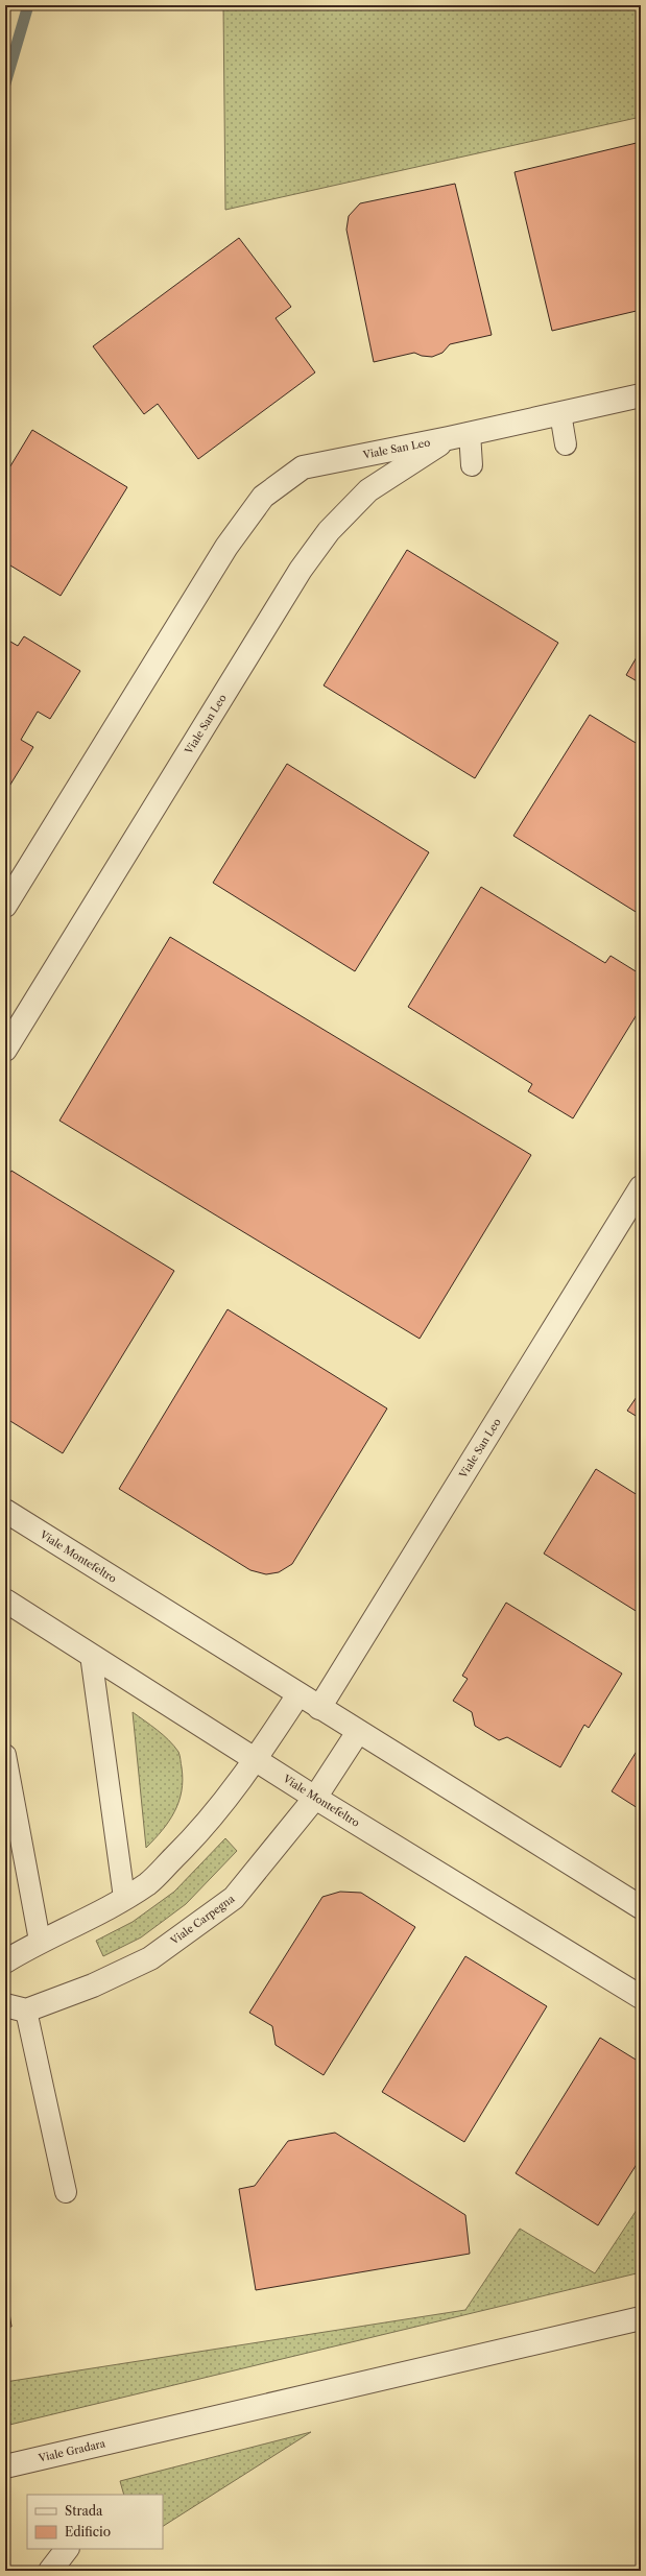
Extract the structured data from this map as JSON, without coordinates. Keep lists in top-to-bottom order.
{
  "streets": {
    "street": [
      "Viale San Leo",
      "Viale Montefeltro",
      "Viale Carpegna",
      "Viale Gradara"
    ]
  },
  "crossings": [
    ["Viale San Leo", "Viale Montefeltro"],
    ["Viale Montefeltro", "Viale Carpegna"]
  ],
  "legend": ["Strada", "Edificio"]
}
